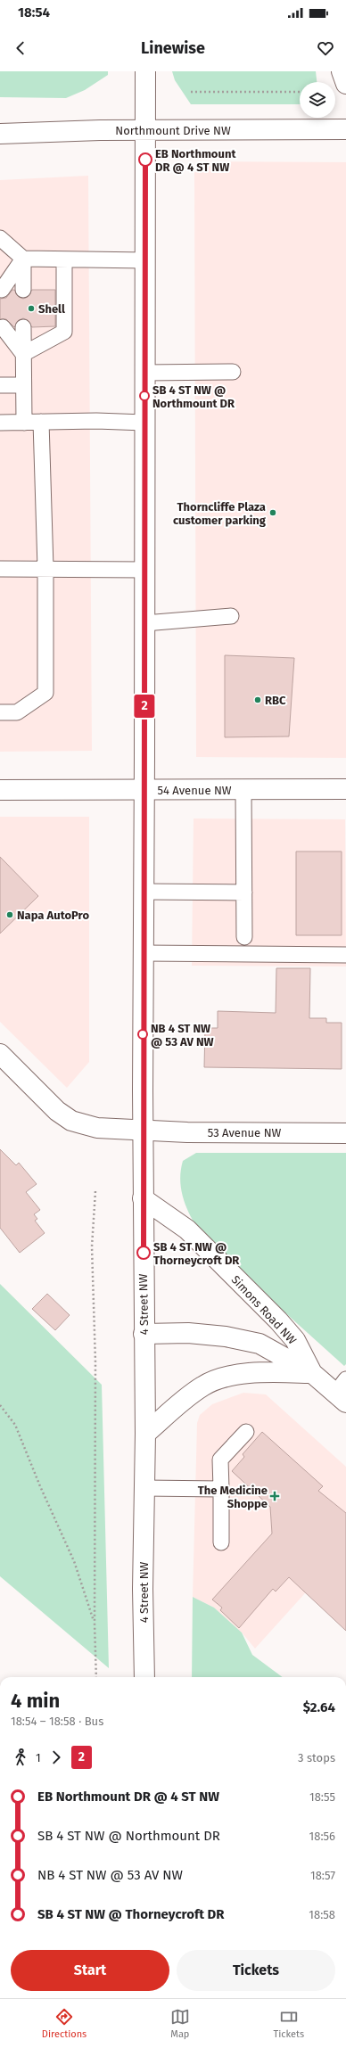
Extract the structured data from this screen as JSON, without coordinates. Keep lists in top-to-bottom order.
{
  "streets": {
    "street": [
      "Northmount Drive NW",
      "54 Avenue NW",
      "53 Avenue NW",
      "4 Street NW",
      "Simons Road NW"
    ]
  },
  "crossings": [
    ["Northmount Drive NW", "4 Street NW"],
    ["54 Avenue NW", "4 Street NW"],
    ["53 Avenue NW", "4 Street NW"],
    ["4 Street NW", "Simons Road NW"]
  ],
  "places": {
    "other": [
      "EB Northmount DR @ 4 ST NW",
      "Shell",
      "SB 4 ST NW @ Northmount DR",
      "Thorncliffe Plaza customer parking",
      "RBC",
      "Napa AutoPro",
      "NB 4 ST NW @ 53 AV NW",
      "SB 4 ST NW @ Thorneycroft DR"
    ],
    "health": ["The Medicine Shoppe"]
  },
  "lines": ["bus line 2"],
  "page": {
    "status": "18:54",
    "header": "Linewise",
    "on_map": "2",
    "heading": ["4 min", "18:54 – 18:58 · Bus", "$2.64"],
    "legs": ["1", "2", "3 stops"],
    "list": [
      {
        "name": "EB Northmount DR @ 4 ST NW",
        "value": "18:55"
      },
      {
        "name": "SB 4 ST NW @ Northmount DR",
        "value": "18:56"
      },
      {
        "name": "NB 4 ST NW @ 53 AV NW",
        "value": "18:57"
      },
      {
        "name": "SB 4 ST NW @ Thorneycroft DR",
        "value": "18:58"
      }
    ],
    "buttons": ["Start", "Tickets"],
    "tabs": ["Directions", "Map", "Tickets"]
  }
}
